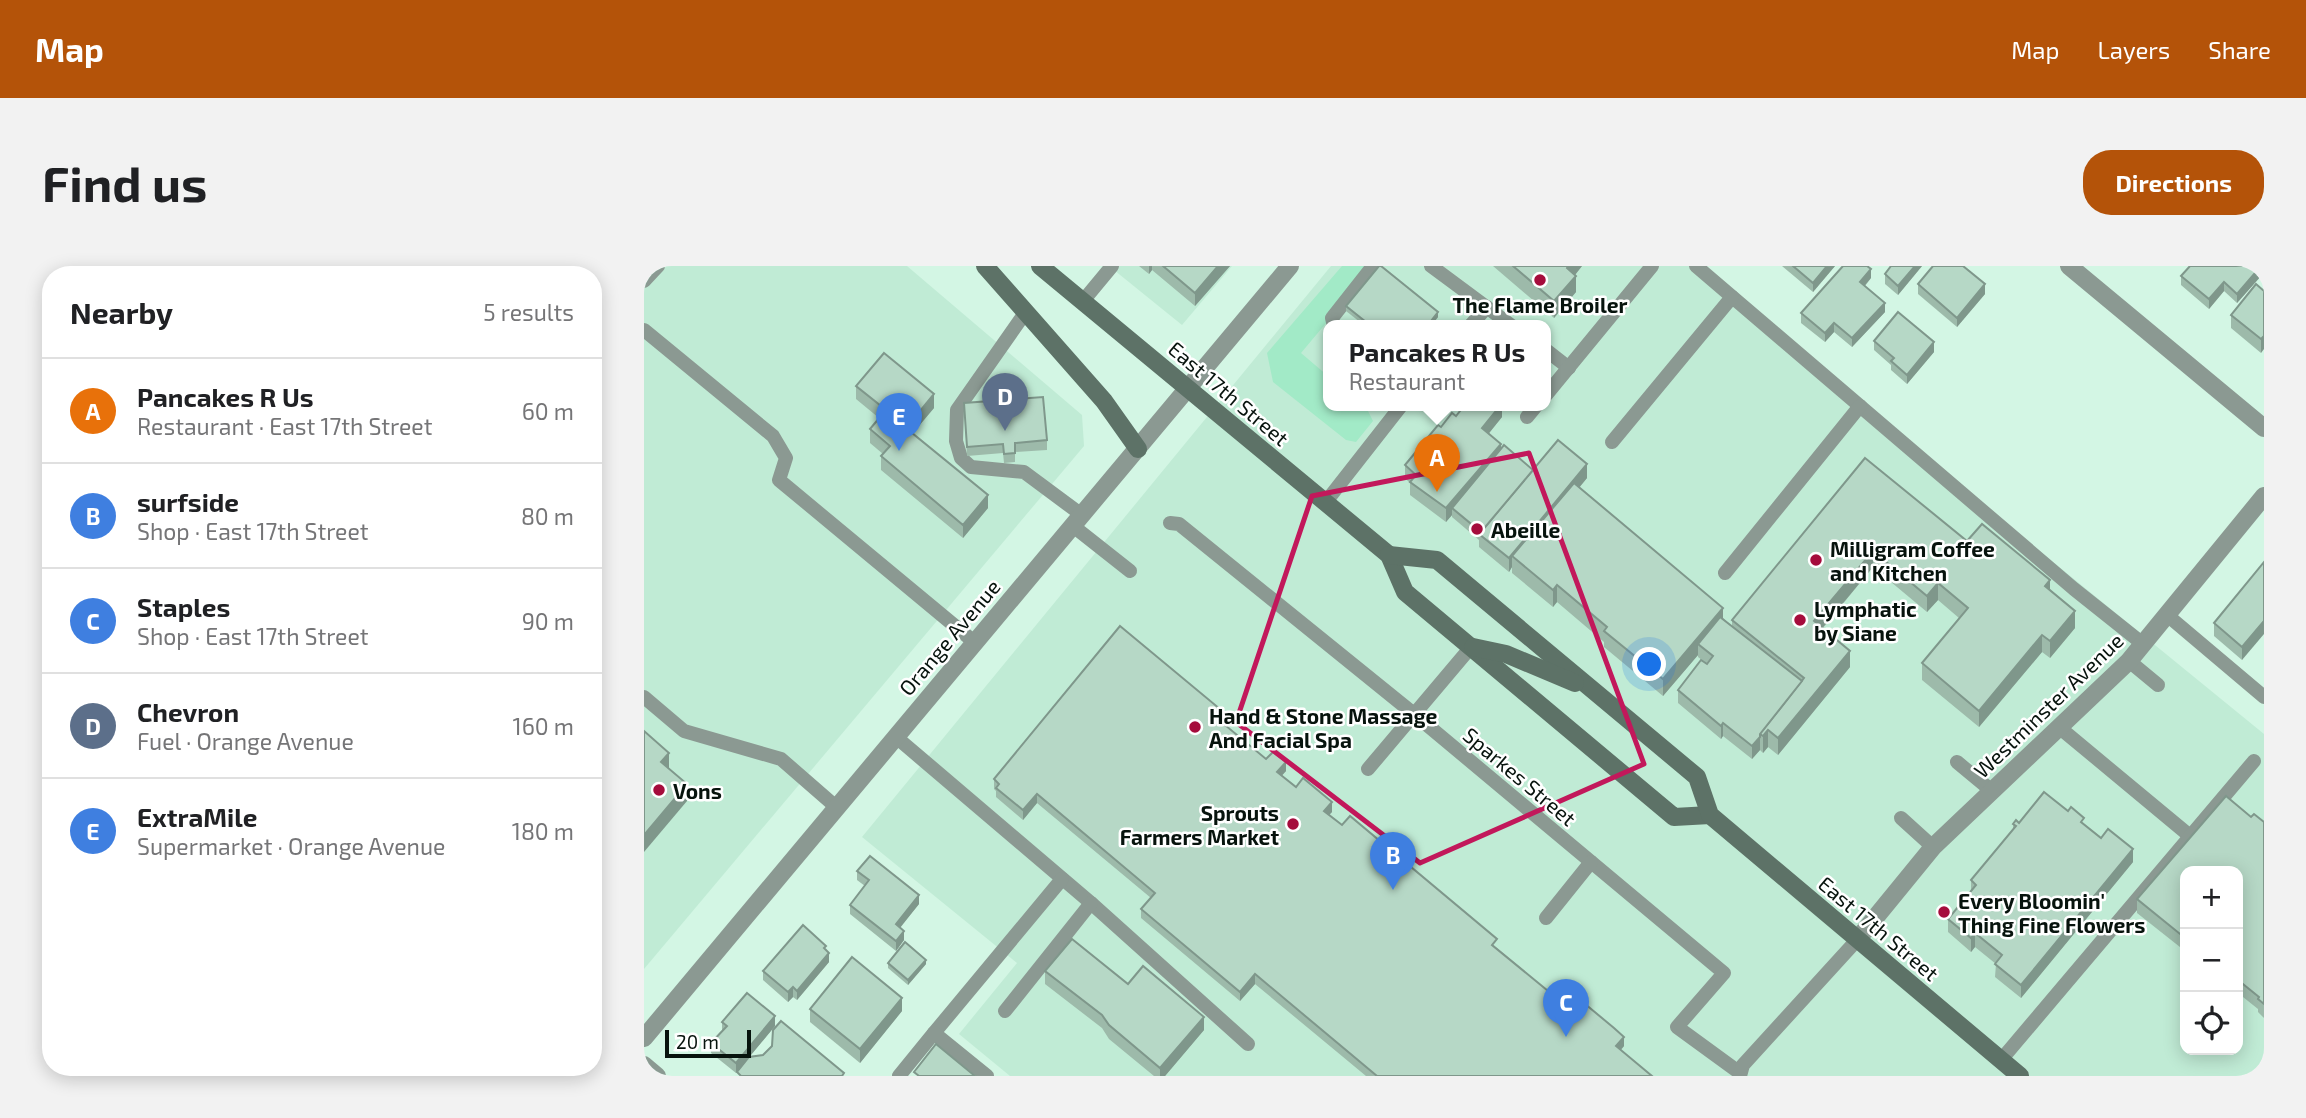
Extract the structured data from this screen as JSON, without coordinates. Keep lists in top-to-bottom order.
{
  "streets": {
    "main road": ["East 17th Street"],
    "street": ["Orange Avenue", "Westminster Avenue"],
    "lane": ["Sparkes Street"]
  },
  "crossings": [
    ["East 17th Street", "Orange Avenue"],
    ["East 17th Street", "Westminster Avenue"]
  ],
  "places": [
    "The Flame Broiler",
    "Abeille",
    "Milligram Coffee and Kitchen",
    "Lymphatic by Siane",
    "Hand & Stone Massage And Facial Spa",
    "Vons",
    "Sprouts Farmers Market",
    "Every Bloomin' Thing Fine Flowers"
  ],
  "scale_bar": "20 m",
  "page": {
    "header": "Map",
    "nav": ["Map", "Layers", "Share"],
    "buttons": "Directions",
    "title": "Find us",
    "heading": ["Nearby", "5 results"],
    "popup": ["Pancakes R Us", "Restaurant"],
    "list": [
      {
        "mark": "A",
        "name": "Pancakes R Us",
        "note": "Restaurant · East 17th Street",
        "value": "60 m"
      },
      {
        "mark": "B",
        "name": "surfside",
        "note": "Shop · East 17th Street",
        "value": "80 m"
      },
      {
        "mark": "C",
        "name": "Staples",
        "note": "Shop · East 17th Street",
        "value": "90 m"
      },
      {
        "mark": "D",
        "name": "Chevron",
        "note": "Fuel · Orange Avenue",
        "value": "160 m"
      },
      {
        "mark": "E",
        "name": "ExtraMile",
        "note": "Supermarket · Orange Avenue",
        "value": "180 m"
      }
    ],
    "pins": [
      "D",
      "E",
      "A",
      "B",
      "C"
    ],
    "map_buttons": ["+", "−"],
    "scale": "20 m"
  }
}
